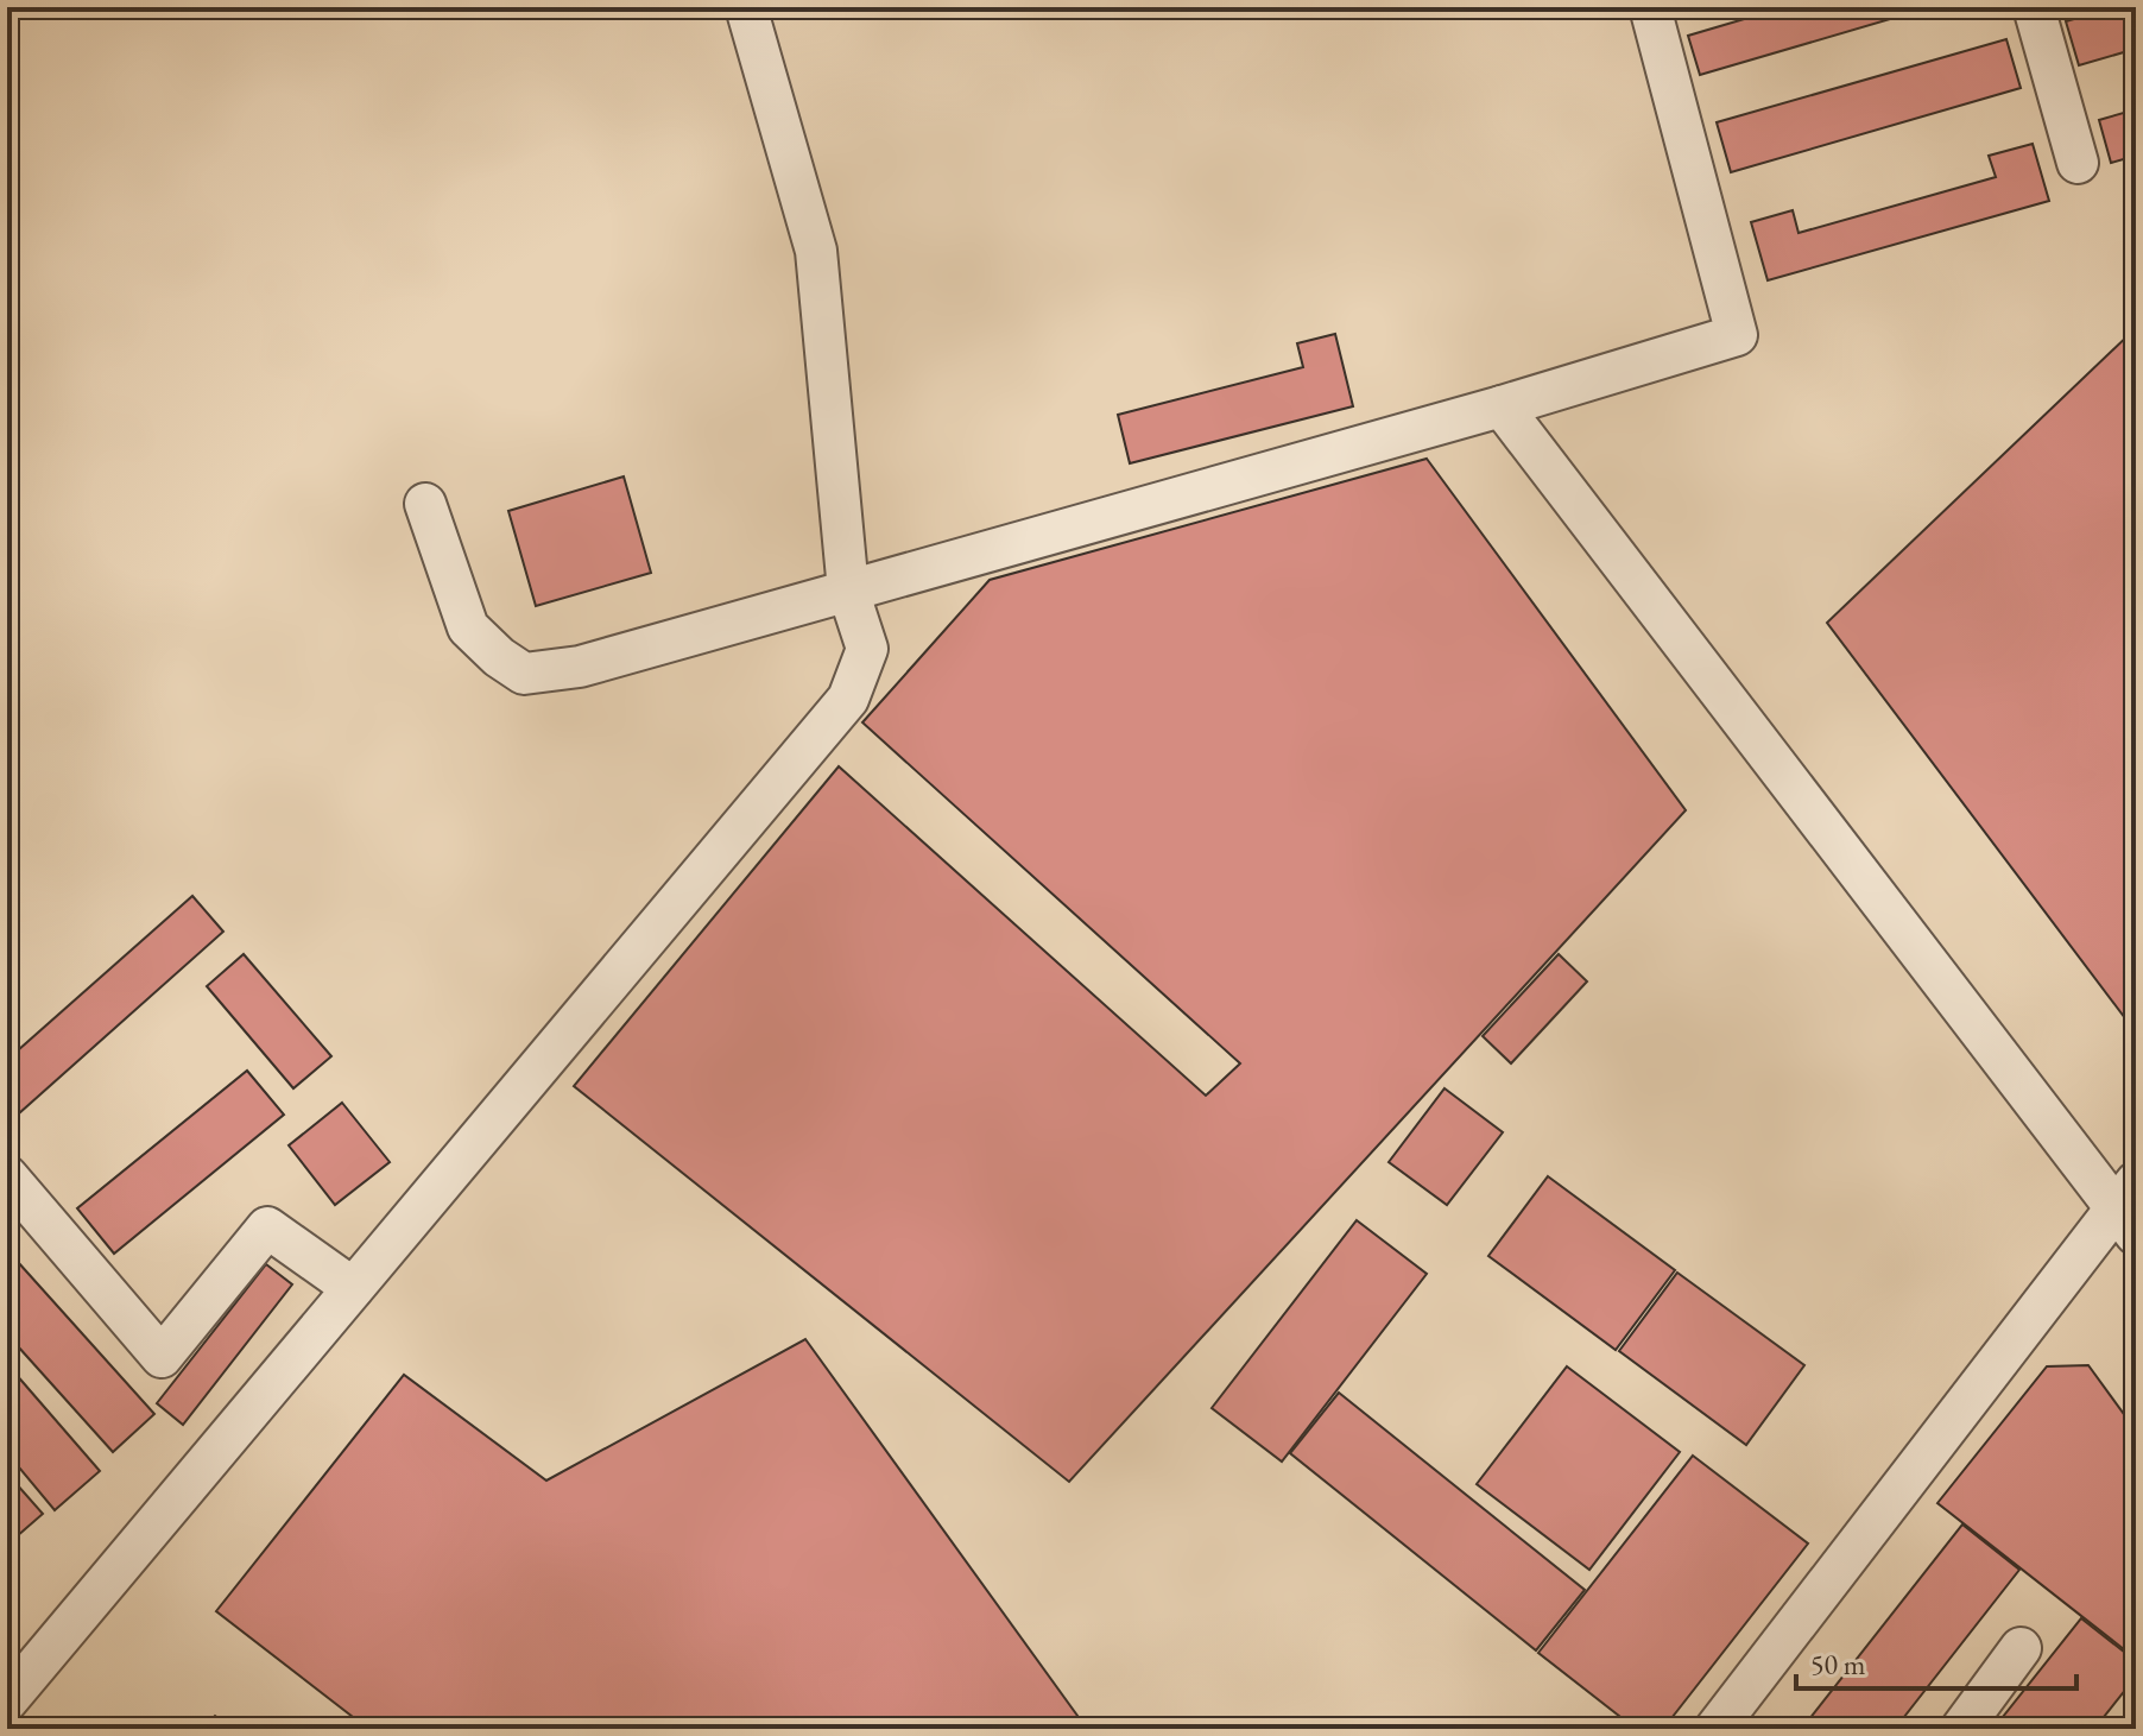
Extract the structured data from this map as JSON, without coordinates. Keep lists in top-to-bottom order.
{
  "scale_bar": "50 m"
}
